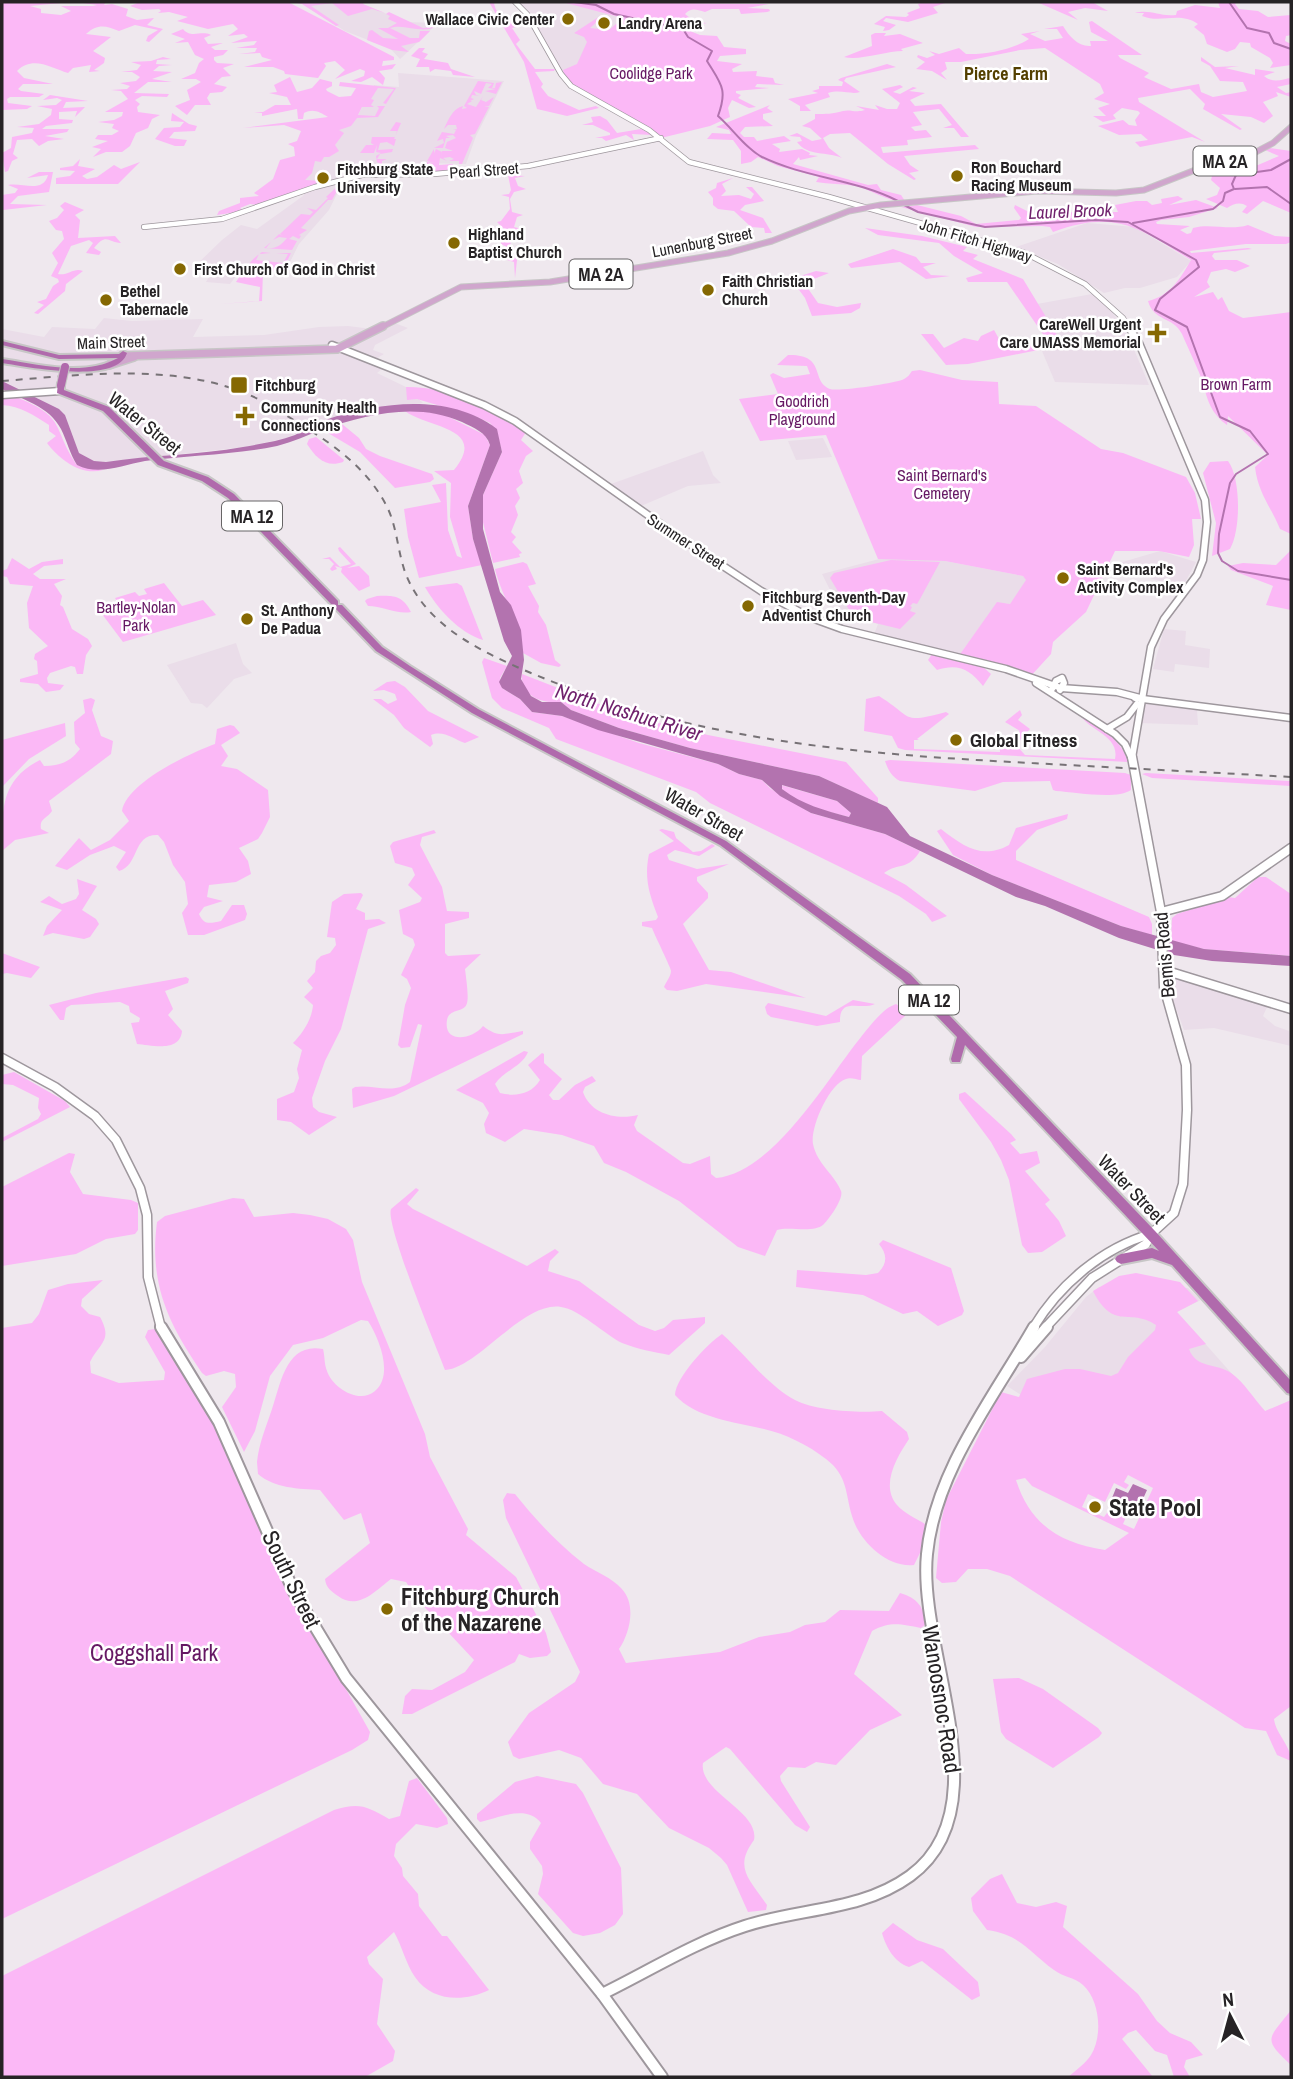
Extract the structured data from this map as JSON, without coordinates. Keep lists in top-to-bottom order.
{
  "streets": {
    "highway": [
      "MA 2A",
      "Main Street",
      "Water Street",
      "MA 12"
    ],
    "main road": [
      "Pearl Street",
      "John Fitch Highway",
      "Lunenburg Street",
      "Summer Street",
      "Bemis Road",
      "South Street",
      "Wanoosnoc Road"
    ]
  },
  "crossings": [
    ["Pearl Street", "John Fitch Highway"],
    ["John Fitch Highway", "Lunenburg Street"],
    ["John Fitch Highway", "Bemis Road"],
    ["Lunenburg Street", "Main Street"],
    ["Lunenburg Street", "Summer Street"],
    ["Main Street", "Summer Street"],
    ["Water Street", "Bemis Road"],
    ["Water Street", "Wanoosnoc Road"],
    ["Summer Street", "Bemis Road"],
    ["Bemis Road", "Wanoosnoc Road"],
    ["South Street", "Wanoosnoc Road"]
  ],
  "districts": ["Pierce Farm"],
  "water": ["Laurel Brook", "North Nashua River"],
  "parks": [
    "Coolidge Park",
    "Brown Farm",
    "Goodrich Playground",
    "Saint Bernard's Cemetery",
    "Bartley-Nolan Park",
    "Coggshall Park"
  ],
  "places": {
    "other": [
      "Wallace Civic Center",
      "Landry Arena",
      "Ron Bouchard Racing Museum",
      "Fitchburg State University",
      "Highland Baptist Church",
      "First Church of God in Christ",
      "Faith Christian Church",
      "Bethel Tabernacle",
      "Saint Bernard's Activity Complex",
      "Fitchburg Seventh-Day Adventist Church",
      "St. Anthony De Padua",
      "Global Fitness",
      "State Pool",
      "Fitchburg Church of the Nazarene"
    ],
    "health": ["CareWell Urgent Care UMASS Memorial", "Community Health Connections"],
    "transit": ["Fitchburg"]
  },
  "north": "top"
}
